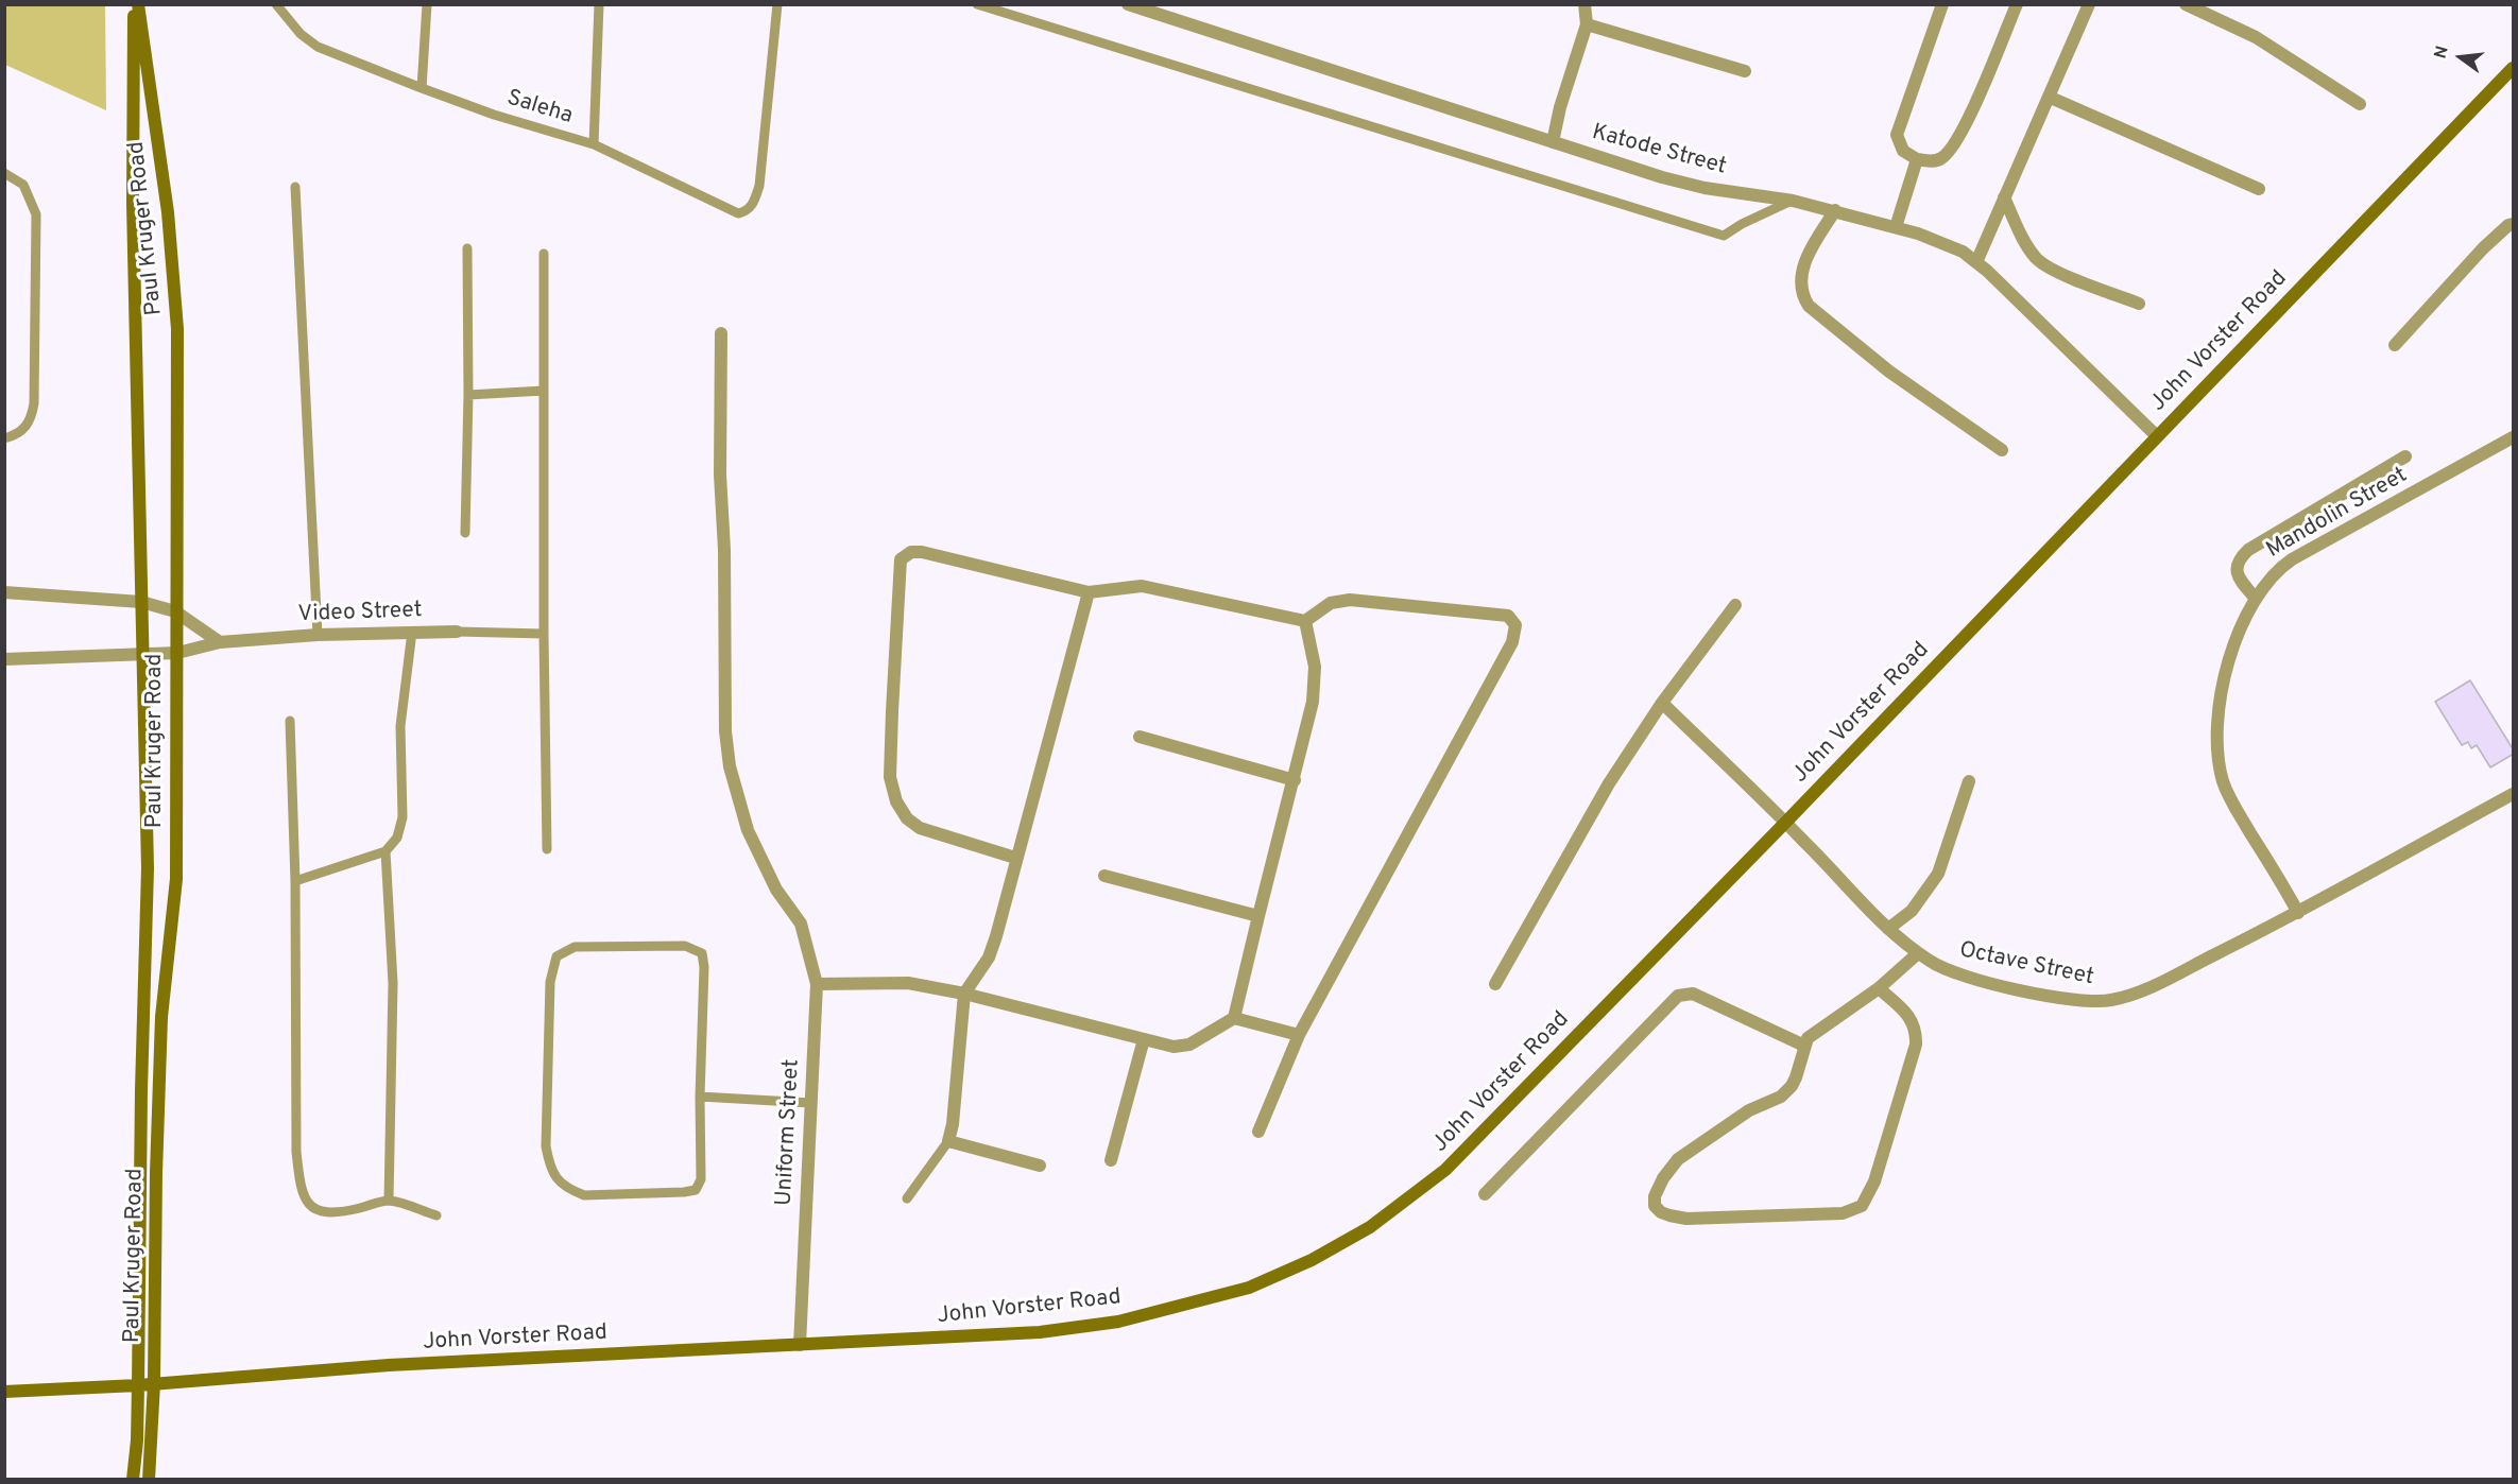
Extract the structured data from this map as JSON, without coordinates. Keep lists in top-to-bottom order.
{
  "streets": {
    "street": [
      "Katode Street",
      "Paul Kruger Road",
      "John Vorster Road",
      "Mandolin Street",
      "Video Street",
      "Octave Street",
      "Uniform Street"
    ],
    "lane": ["Saleha"]
  },
  "crossings": [
    ["Katode Street", "John Vorster Road"],
    ["Paul Kruger Road", "John Vorster Road"],
    ["Paul Kruger Road", "Video Street"],
    ["John Vorster Road", "Octave Street"],
    ["John Vorster Road", "Uniform Street"],
    ["Mandolin Street", "Octave Street"]
  ],
  "north": "left"
}
